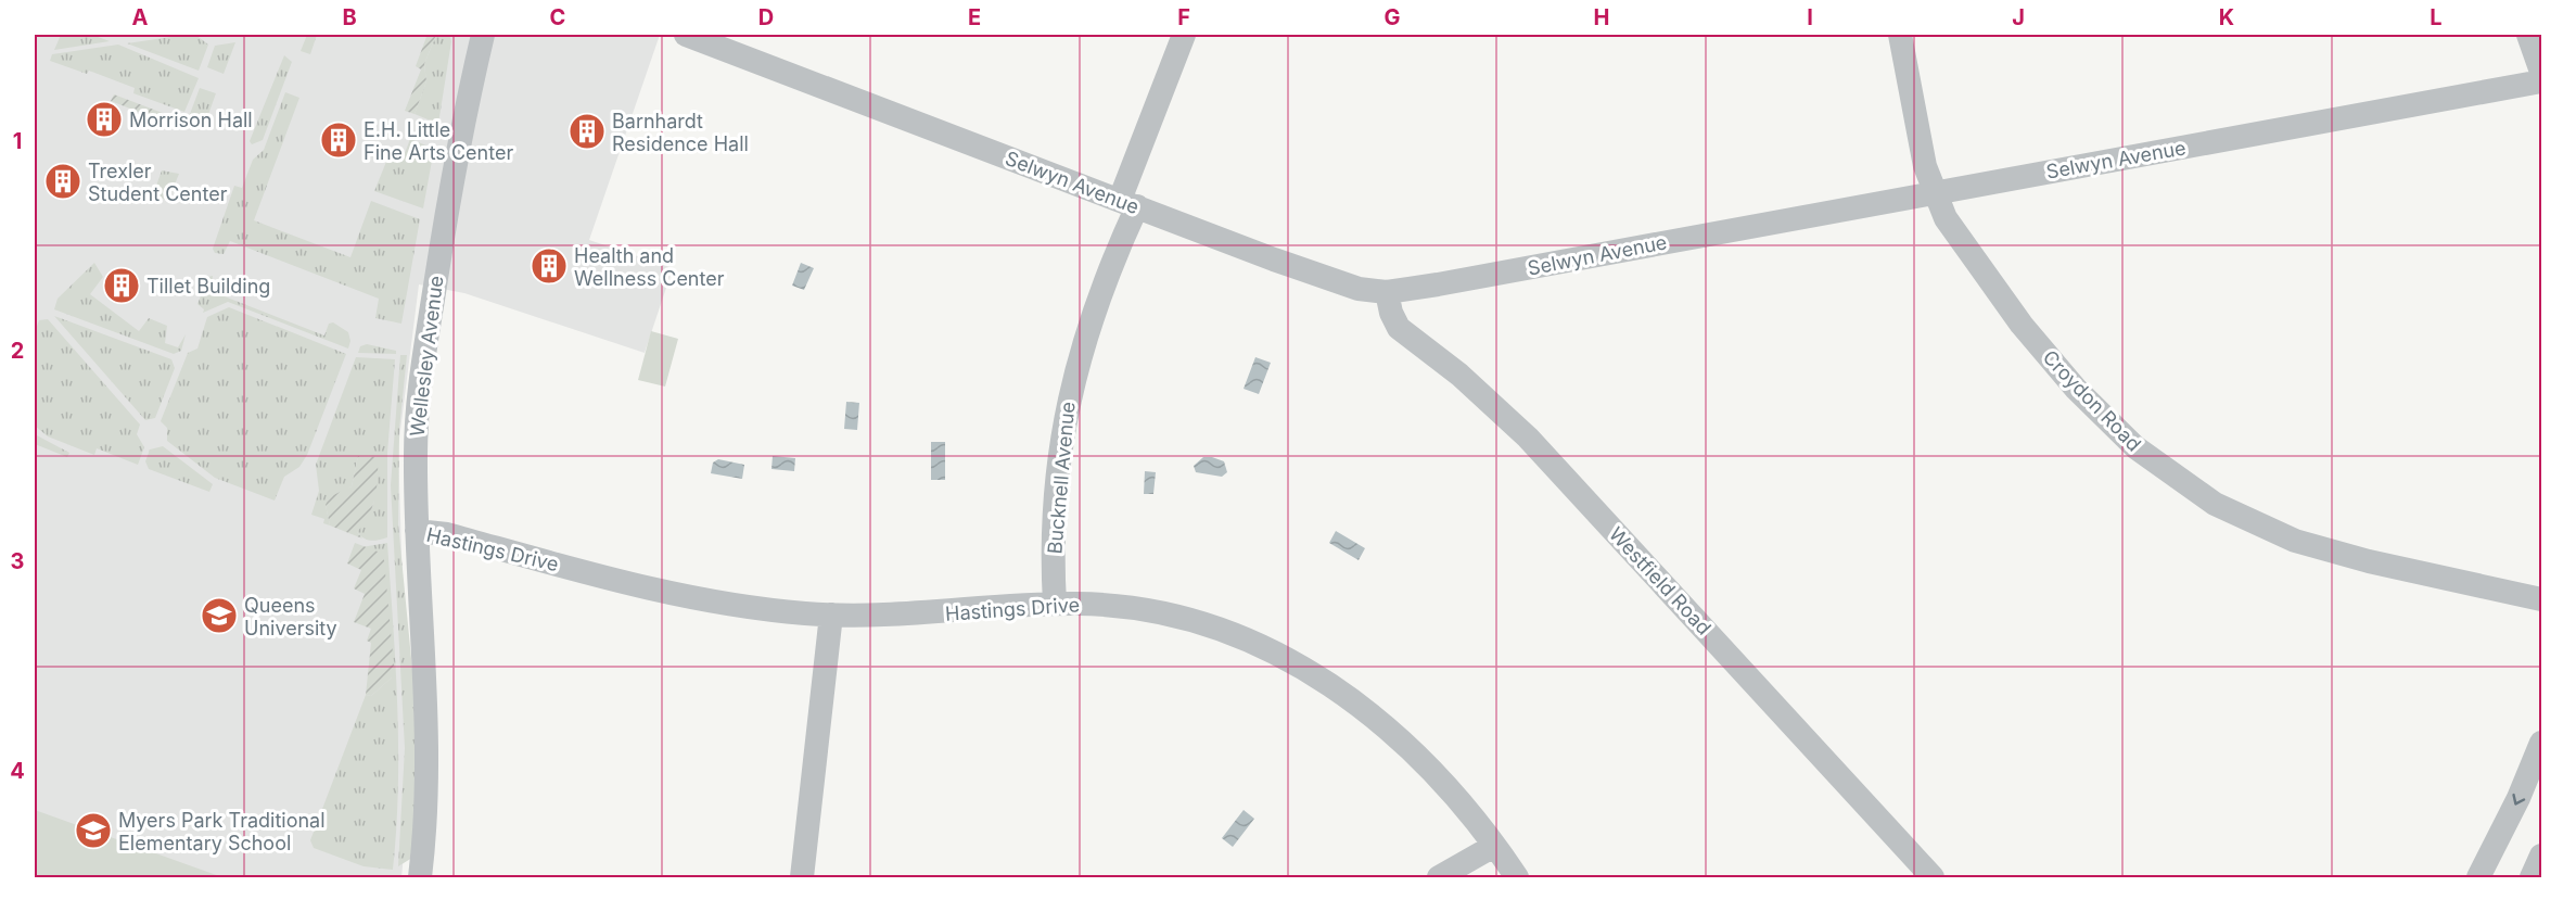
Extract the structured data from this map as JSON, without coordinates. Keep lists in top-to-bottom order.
{
  "streets": {
    "street": [
      "Selwyn Avenue",
      "Wellesley Avenue",
      "Croydon Road",
      "Bucknell Avenue",
      "Hastings Drive",
      "Westfield Road"
    ]
  },
  "crossings": [
    ["Selwyn Avenue", "Croydon Road"],
    ["Selwyn Avenue", "Bucknell Avenue"],
    ["Selwyn Avenue", "Westfield Road"],
    ["Wellesley Avenue", "Hastings Drive"],
    ["Bucknell Avenue", "Hastings Drive"]
  ],
  "places": {
    "building": [
      "Morrison Hall",
      "Barnhardt Residence Hall",
      "E.H. Little Fine Arts Center",
      "Trexler Student Center",
      "Health and Wellness Center",
      "Tillet Building"
    ],
    "school or university": ["Queens University", "Myers Park Traditional Elementary School"]
  },
  "grid": {
    "columns": [
      "A",
      "B",
      "C",
      "D",
      "E",
      "F",
      "G",
      "H",
      "I",
      "J",
      "K",
      "L"
    ],
    "rows": [
      "1",
      "2",
      "3",
      "4"
    ]
  }
}
